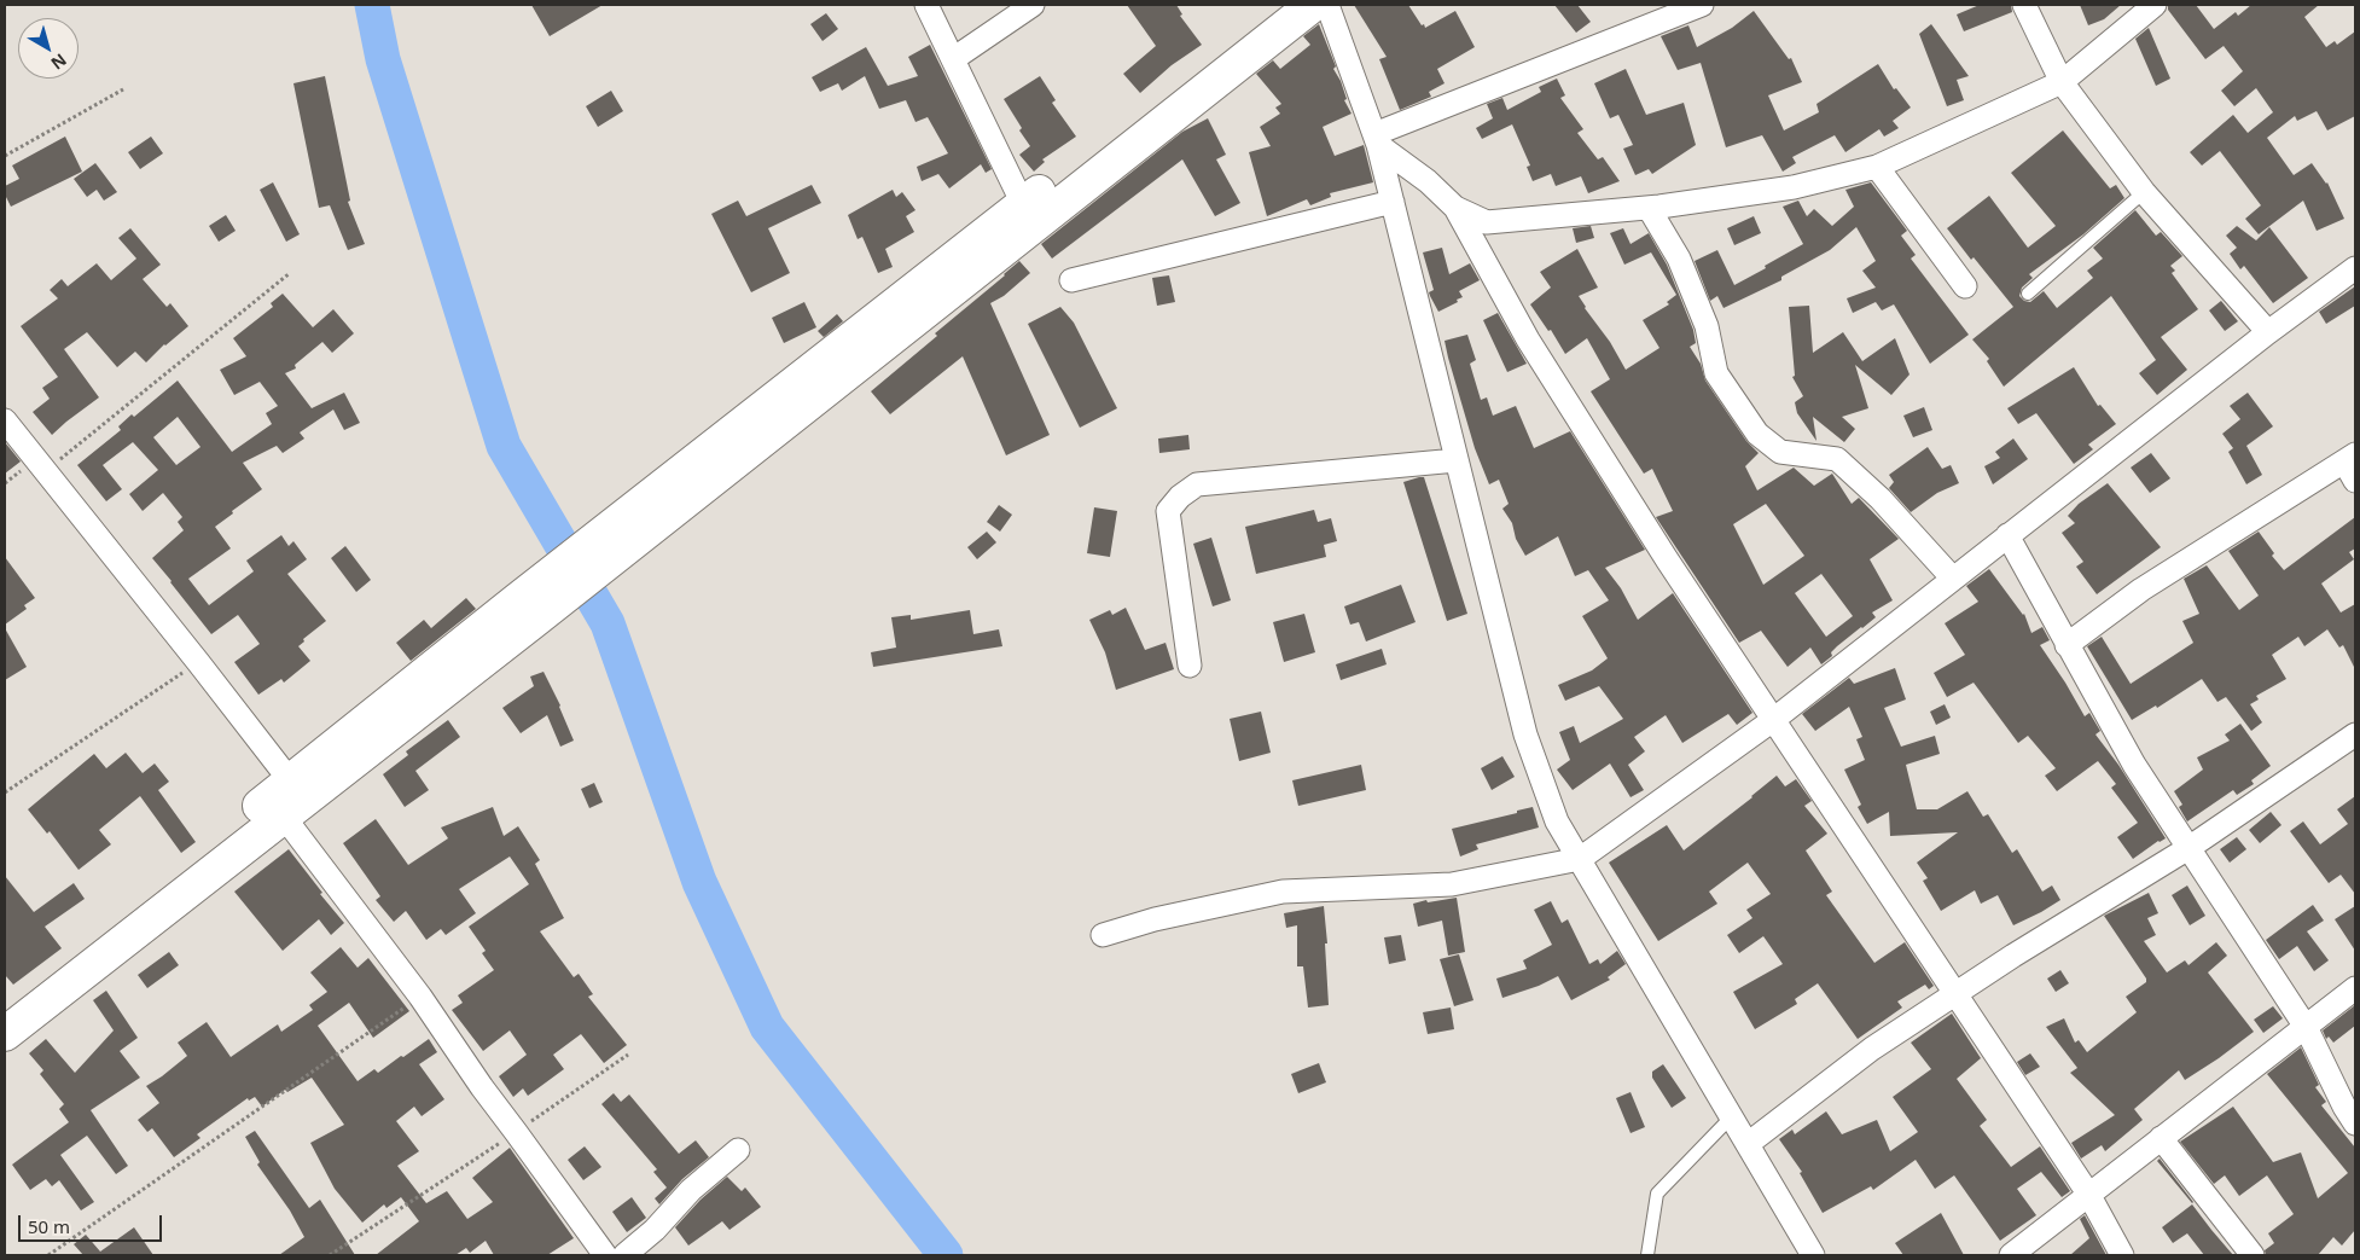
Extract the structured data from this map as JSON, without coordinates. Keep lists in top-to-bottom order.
{
  "scale_bar": "50 m",
  "north": "bottom right"
}
